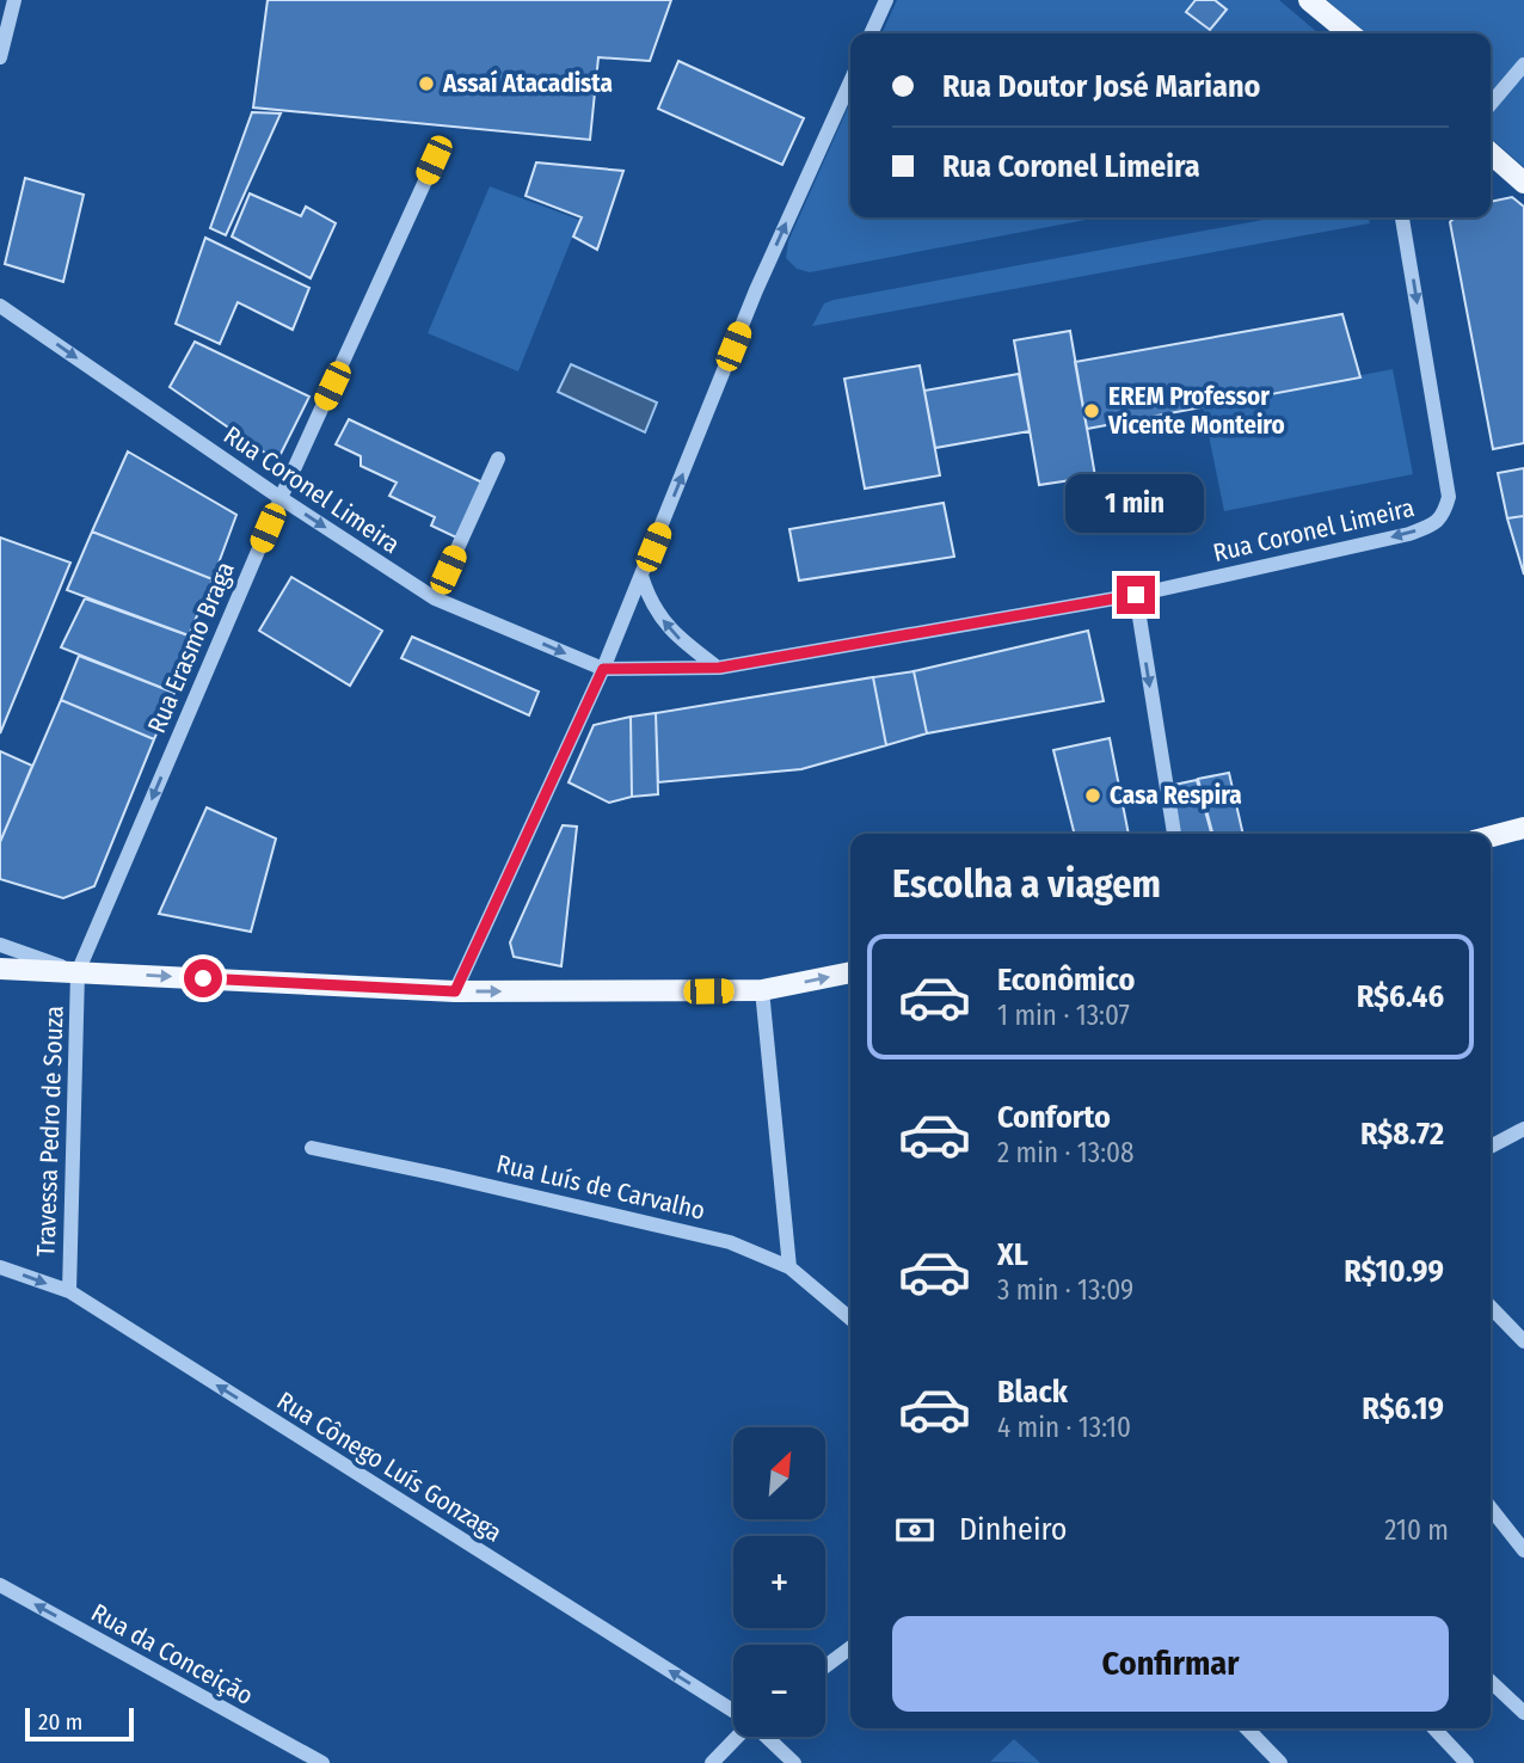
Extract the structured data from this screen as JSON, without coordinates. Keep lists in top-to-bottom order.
{
  "streets": {
    "street": [
      "Rua Coronel Limeira",
      "Rua Erasmo Braga",
      "Travessa Pedro de Souza",
      "Rua Luís de Carvalho",
      "Rua Cônego Luís Gonzaga",
      "Rua da Conceição"
    ]
  },
  "crossings": [
    ["Rua Coronel Limeira", "Rua Erasmo Braga"],
    ["Rua Erasmo Braga", "Travessa Pedro de Souza"],
    ["Travessa Pedro de Souza", "Rua Cônego Luís Gonzaga"]
  ],
  "one_way": ["Rua Erasmo Braga", "Rua Cônego Luís Gonzaga", "Rua da Conceição"],
  "places": ["Assaí Atacadista", "EREM Professor Vicente Monteiro", "Casa Respira"],
  "scale_bar": "20 m",
  "north": "top right",
  "page": {
    "banner": ["Rua Doutor José Mariano", "Rua Coronel Limeira"],
    "bubble": "1 min",
    "heading": "Escolha a viagem",
    "list": [
      {
        "name": "Econômico",
        "note": "1 min · 13:07",
        "value": "R$6.46"
      },
      {
        "name": "Conforto",
        "note": "2 min · 13:08",
        "value": "R$8.72"
      },
      {
        "name": "XL",
        "note": "3 min · 13:09",
        "value": "R$10.99"
      },
      {
        "name": "Black",
        "note": "4 min · 13:10",
        "value": "R$6.19"
      }
    ],
    "map_buttons": ["+", "−"],
    "pay": ["Dinheiro", "210 m"],
    "buttons": "Confirmar",
    "scale": "20 m"
  }
}
